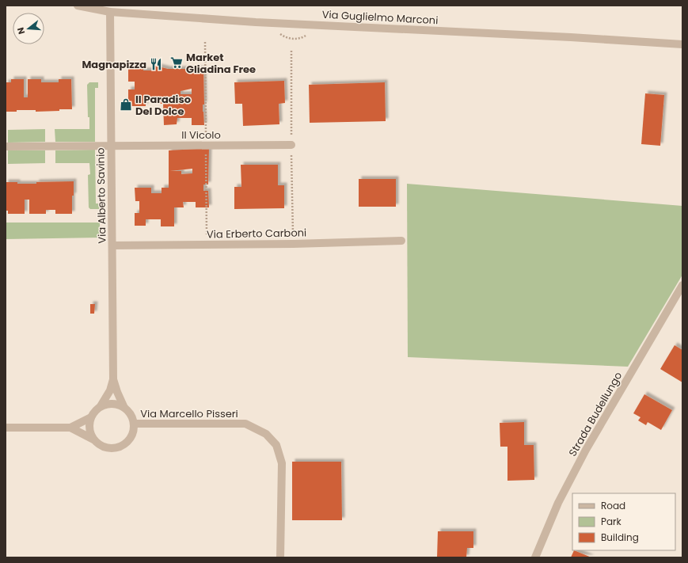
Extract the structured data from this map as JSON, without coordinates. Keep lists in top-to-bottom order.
{
  "streets": {
    "street": [
      "Via Guglielmo Marconi",
      "Il Vicolo",
      "Via Alberto Savinio",
      "Via Erberto Carboni",
      "Via Marcello Pisseri",
      "Strada Budellungo"
    ]
  },
  "crossings": [
    ["Via Guglielmo Marconi", "Via Alberto Savinio"],
    ["Il Vicolo", "Via Alberto Savinio"],
    ["Via Alberto Savinio", "Via Erberto Carboni"],
    ["Via Alberto Savinio", "Via Marcello Pisseri"]
  ],
  "places": {
    "supermarket": ["Market Gliadina Free"],
    "restaurant": ["Magnapizza"],
    "shop": ["Il Paradiso Del Dolce"]
  },
  "legend": ["Road", "Park", "Building"],
  "north": "left"
}
